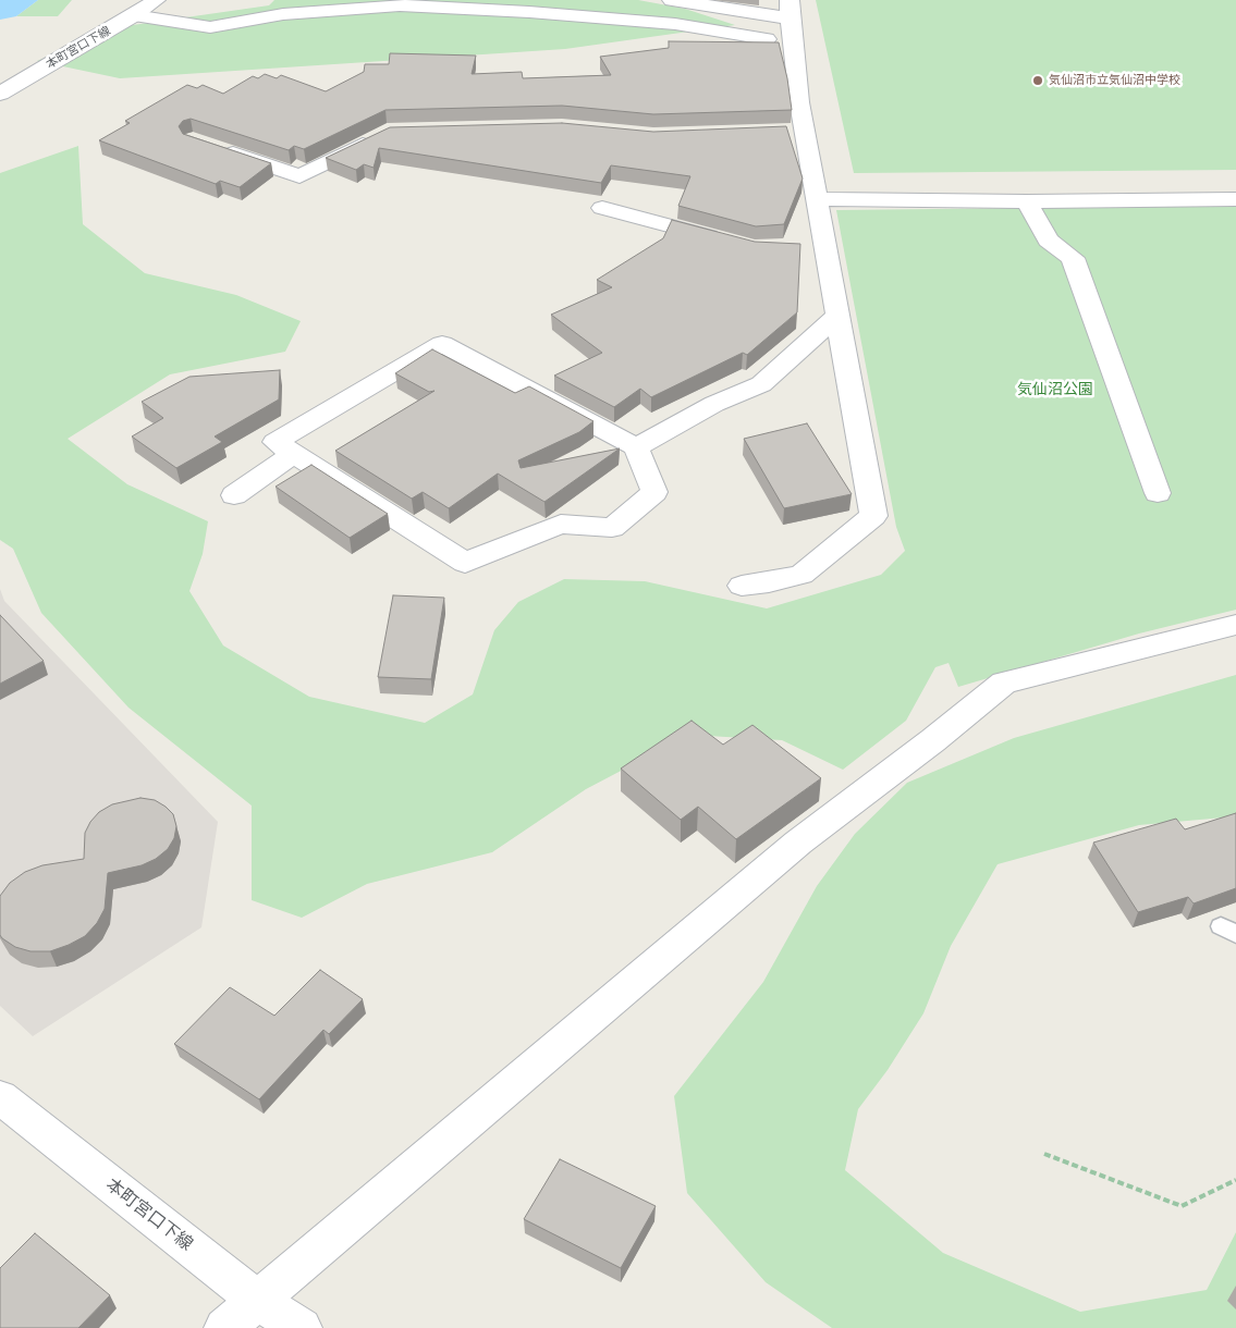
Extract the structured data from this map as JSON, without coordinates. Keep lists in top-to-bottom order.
{
  "streets": {
    "street": ["本町宮口下線"]
  },
  "parks": ["気仙沼公園"],
  "places": ["気仙沼市立気仙沼中学校"]
}
